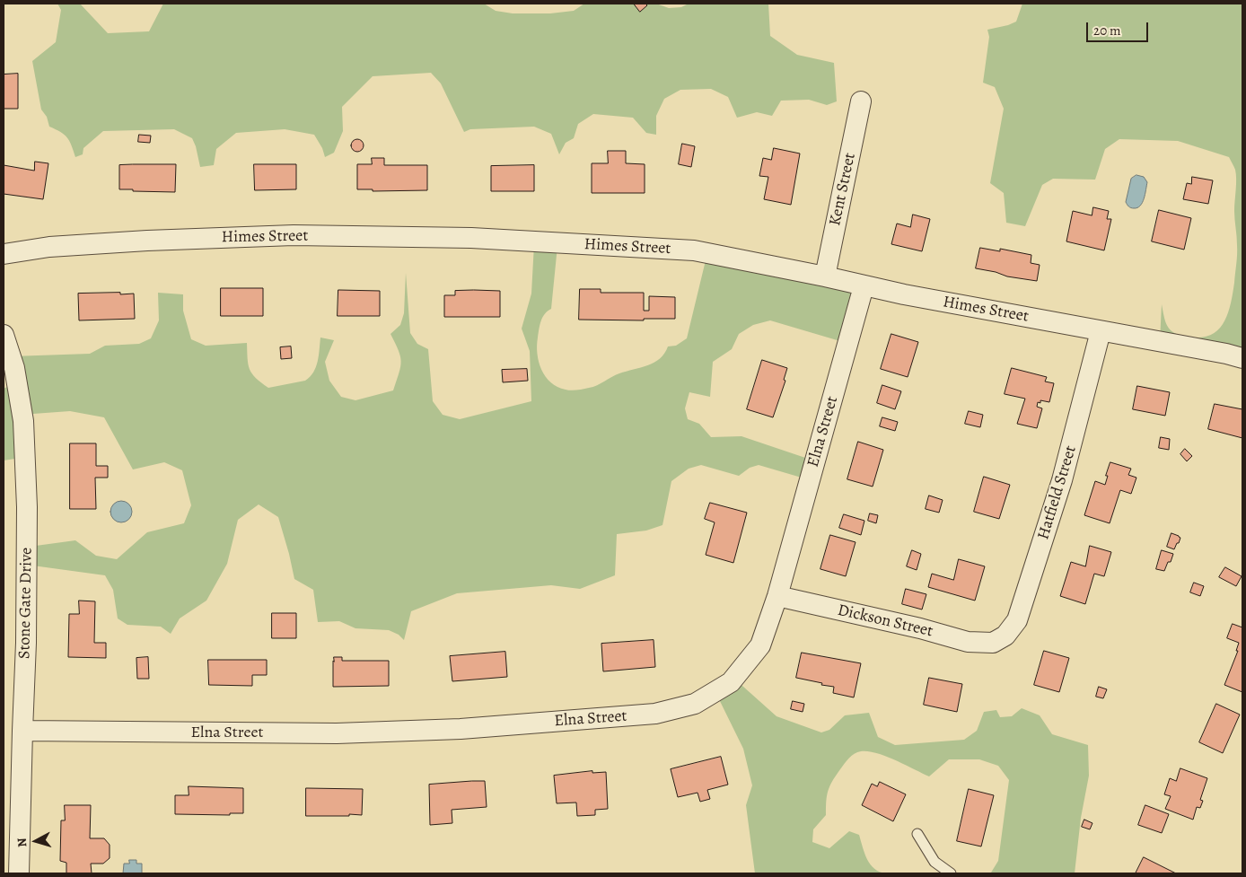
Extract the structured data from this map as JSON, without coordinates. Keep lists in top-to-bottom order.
{
  "streets": {
    "street": [
      "Kent Street",
      "Himes Street",
      "Elna Street",
      "Hatfield Street",
      "Stone Gate Drive",
      "Dickson Street"
    ]
  },
  "crossings": [
    ["Kent Street", "Himes Street"],
    ["Himes Street", "Elna Street"],
    ["Himes Street", "Hatfield Street"],
    ["Elna Street", "Stone Gate Drive"],
    ["Elna Street", "Dickson Street"],
    ["Hatfield Street", "Dickson Street"]
  ],
  "scale_bar": "20 m",
  "north": "left"
}
